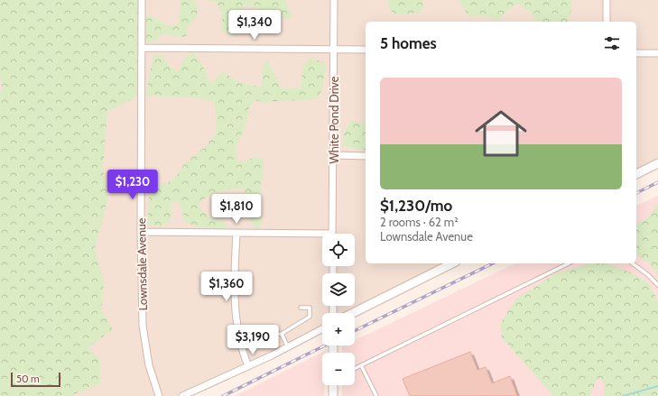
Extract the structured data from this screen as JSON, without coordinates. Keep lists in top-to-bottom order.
{
  "streets": {
    "street": ["White Pond Drive", "Lownsdale Avenue"]
  },
  "scale_bar": "50 m",
  "page": {
    "price": [
      "$1,340",
      "$1,230",
      "$1,810",
      "$1,360",
      "$3,190"
    ],
    "heading": "5 homes",
    "list": [
      {
        "name": "$1,230/mo",
        "note": "2 rooms · 62 m² · Lownsdale Avenue"
      }
    ],
    "map_buttons": ["+", "−"],
    "scale": "50 m"
  }
}
